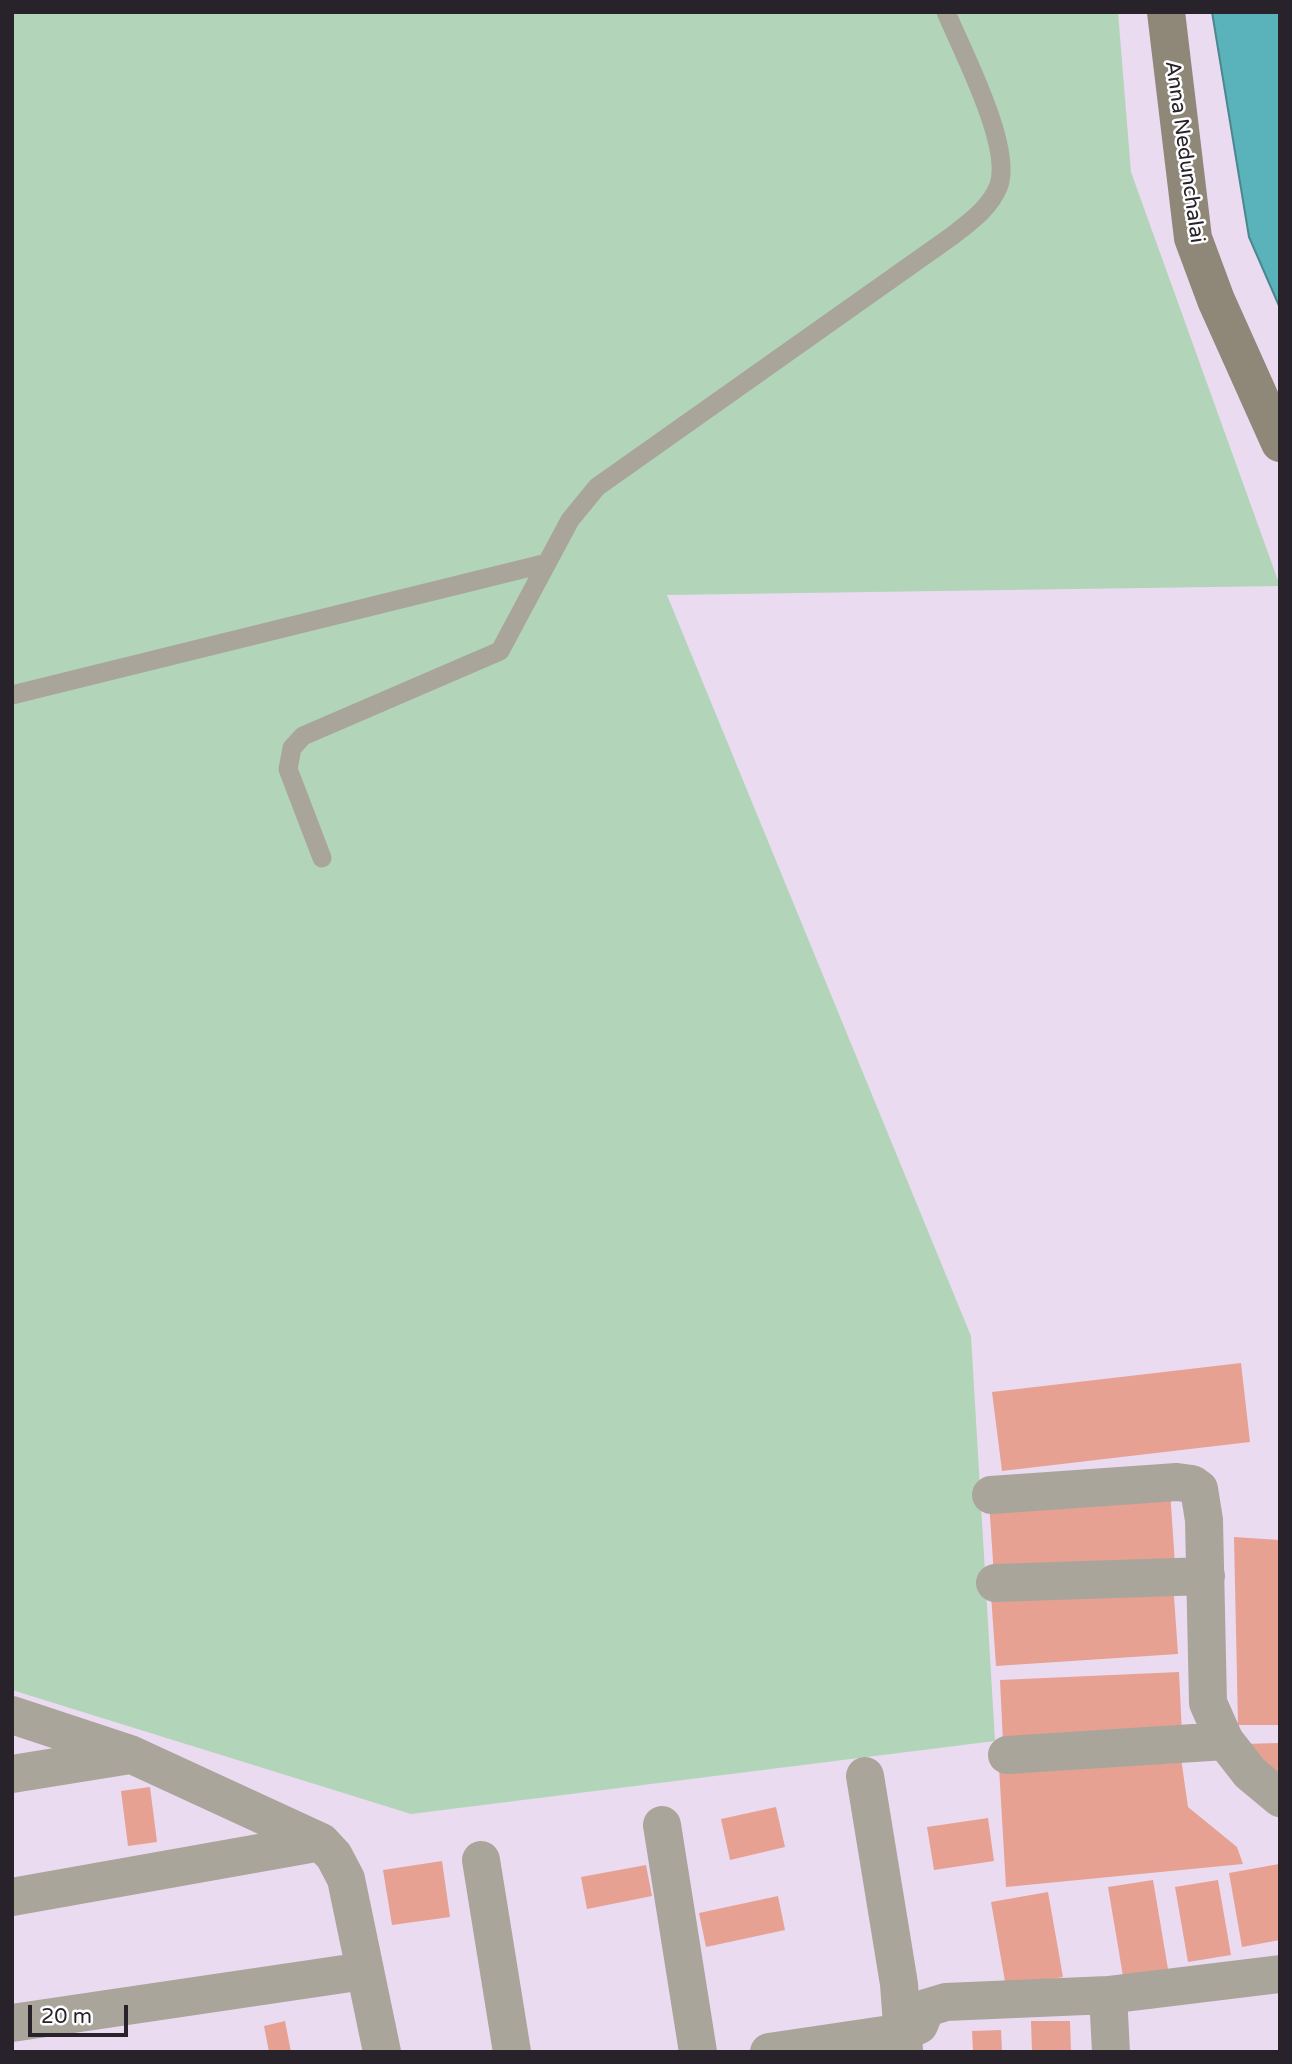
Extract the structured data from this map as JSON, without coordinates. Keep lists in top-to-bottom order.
{
  "streets": {
    "street": ["Anna Nedunchalai"]
  },
  "scale_bar": "20 m"
}
